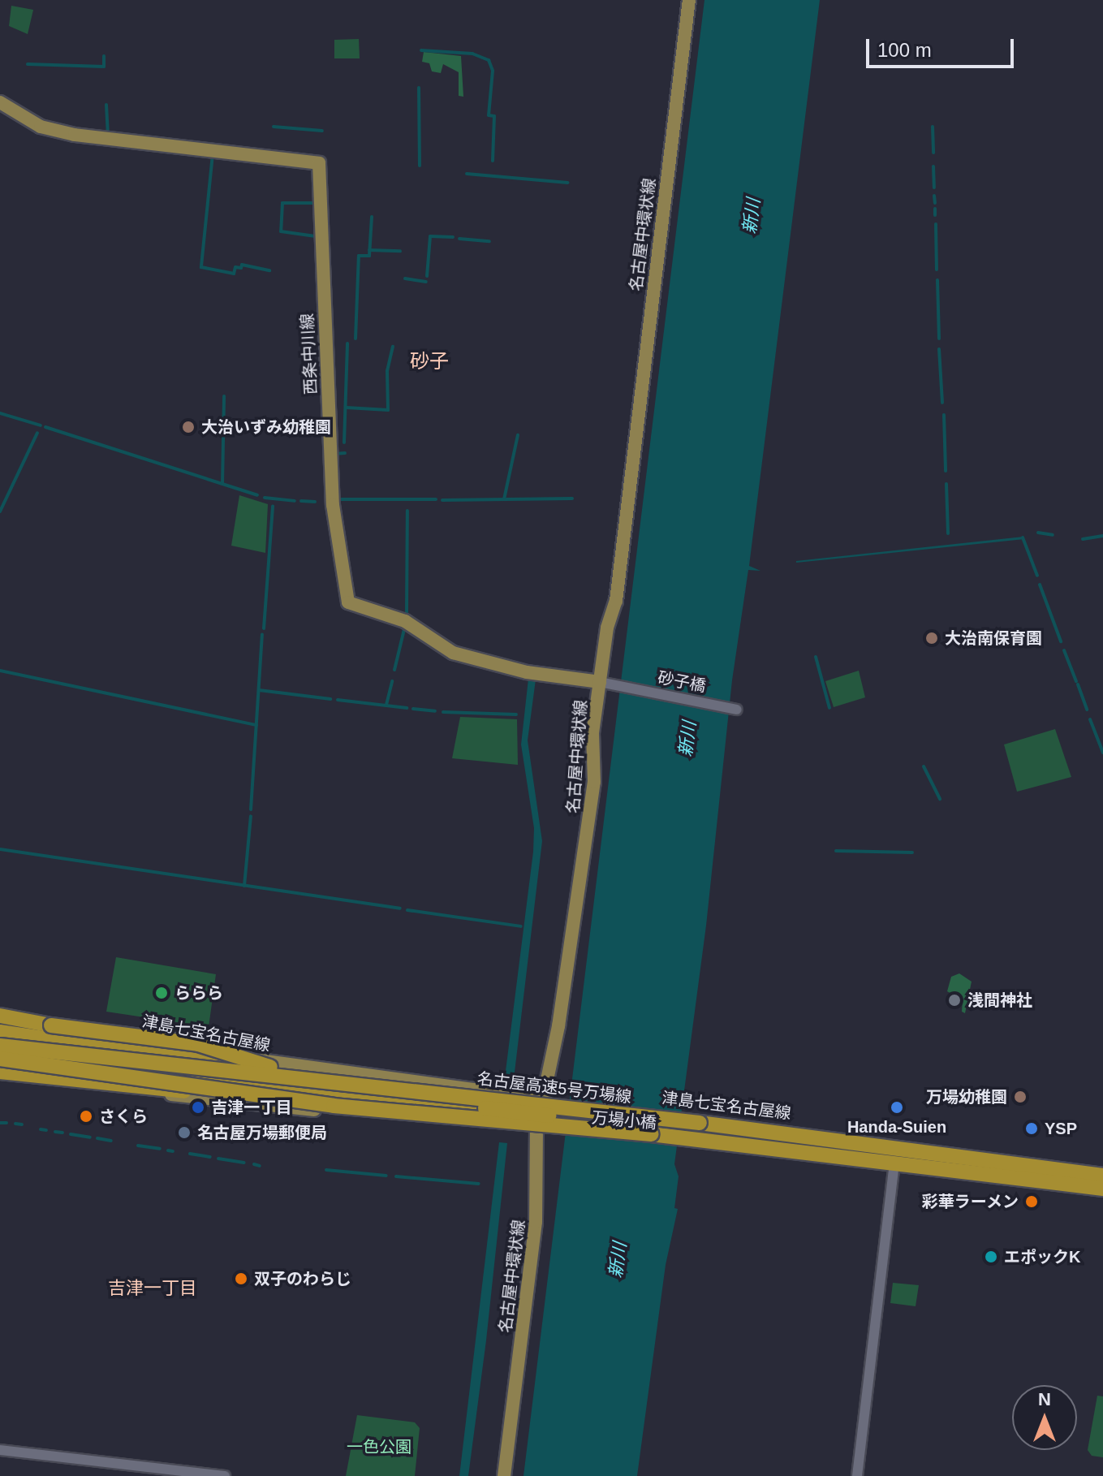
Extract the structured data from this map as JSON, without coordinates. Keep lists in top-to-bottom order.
{
  "streets": {
    "highway": ["名古屋高速5号万場線"],
    "main road": [
      "名古屋中環状線",
      "西条中川線",
      "津島七宝名古屋線",
      "万場小橋"
    ],
    "street": ["砂子橋"]
  },
  "crossings": [
    ["名古屋中環状線", "西条中川線"],
    ["名古屋中環状線", "砂子橋"],
    ["名古屋中環状線", "津島七宝名古屋線"],
    ["名古屋中環状線", "万場小橋"],
    ["西条中川線", "砂子橋"]
  ],
  "districts": ["砂子", "吉津一丁目"],
  "water": ["新川"],
  "parks": ["一色公園"],
  "places": [
    "大治いずみ幼稚園",
    "大治南保育園",
    "ららら",
    "浅間神社",
    "万場幼稚園",
    "吉津一丁目",
    "Handa-Suien",
    "さくら",
    "YSP",
    "名古屋万場郵便局",
    "彩華ラーメン",
    "エポックK",
    "双子のわらじ"
  ],
  "scale_bar": "100 m",
  "north": "top"
}
